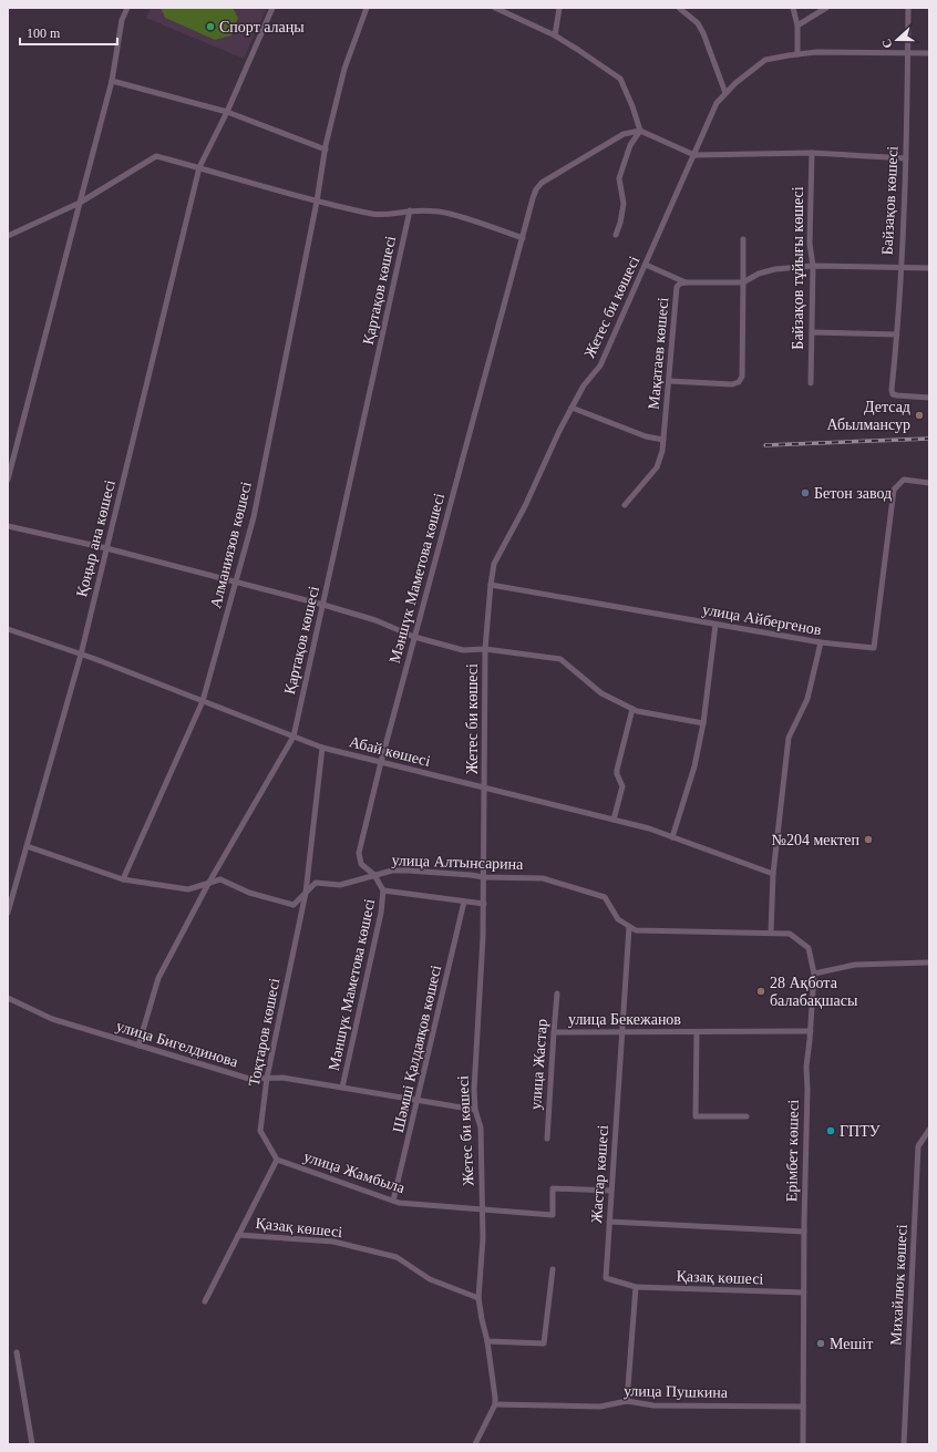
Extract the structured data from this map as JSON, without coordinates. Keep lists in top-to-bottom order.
{
  "streets": {
    "street": [
      "Байзақов көшесі",
      "Байзақов тұйығы көшесі",
      "Қартақов көшесі",
      "Жетес би көшесі",
      "Мақатаев көшесі",
      "Қоңыр ана көшесі",
      "Алманиязов көшесі",
      "Мәншүк Маметова көшесі",
      "улица Айбергенов",
      "Абай көшесі",
      "улица Алтынсарина",
      "улица Бекежанов",
      "Тоқтаров көшесі",
      "улица Бигелдинова",
      "Шәмші Қалдаяқов көшесі",
      "улица Жастар",
      "Ерімбет көшесі",
      "улица Жамбыла",
      "Жастар көшесі",
      "Қазақ көшесі",
      "Михайлюк көшесі",
      "улица Пушкина"
    ]
  },
  "crossings": [
    ["Байзақов көшесі", "Мақатаев көшесі"],
    ["Байзақов тұйығы көшесі", "Мақатаев көшесі"],
    ["Қартақов көшесі", "Абай көшесі"],
    ["Қартақов көшесі", "улица Алтынсарина"],
    ["Қартақов көшесі", "улица Бигелдинова"],
    ["Жетес би көшесі", "улица Айбергенов"],
    ["Жетес би көшесі", "Абай көшесі"],
    ["Жетес би көшесі", "улица Алтынсарина"],
    ["Жетес би көшесі", "улица Бигелдинова"],
    ["Жетес би көшесі", "улица Жамбыла"],
    ["Жетес би көшесі", "Қазақ көшесі"],
    ["Жетес би көшесі", "улица Пушкина"],
    ["Қоңыр ана көшесі", "Абай көшесі"],
    ["Қоңыр ана көшесі", "улица Алтынсарина"],
    ["Алманиязов көшесі", "Абай көшесі"],
    ["Алманиязов көшесі", "улица Алтынсарина"],
    ["Мәншүк Маметова көшесі", "Абай көшесі"],
    ["Мәншүк Маметова көшесі", "улица Алтынсарина"],
    ["Мәншүк Маметова көшесі", "улица Бигелдинова"],
    ["Абай көшесі", "Тоқтаров көшесі"],
    ["улица Алтынсарина", "Тоқтаров көшесі"],
    ["улица Алтынсарина", "Жастар көшесі"],
    ["улица Бекежанов", "улица Жастар"],
    ["улица Бекежанов", "Ерімбет көшесі"],
    ["улица Бекежанов", "Жастар көшесі"],
    ["Тоқтаров көшесі", "улица Бигелдинова"],
    ["Тоқтаров көшесі", "улица Жамбыла"],
    ["улица Бигелдинова", "Шәмші Қалдаяқов көшесі"],
    ["Шәмші Қалдаяқов көшесі", "улица Жамбыла"],
    ["Ерімбет көшесі", "Қазақ көшесі"],
    ["Ерімбет көшесі", "улица Пушкина"],
    ["улица Жамбыла", "Жастар көшесі"],
    ["Жастар көшесі", "Қазақ көшесі"]
  ],
  "places": [
    "Спорт алаңы",
    "Детсад Абылмансур",
    "Бетон завод",
    "№204 мектеп",
    "28 Ақбота балабақшасы",
    "ГПТУ",
    "Мешіт"
  ],
  "scale_bar": "100 m",
  "north": "left"
}
